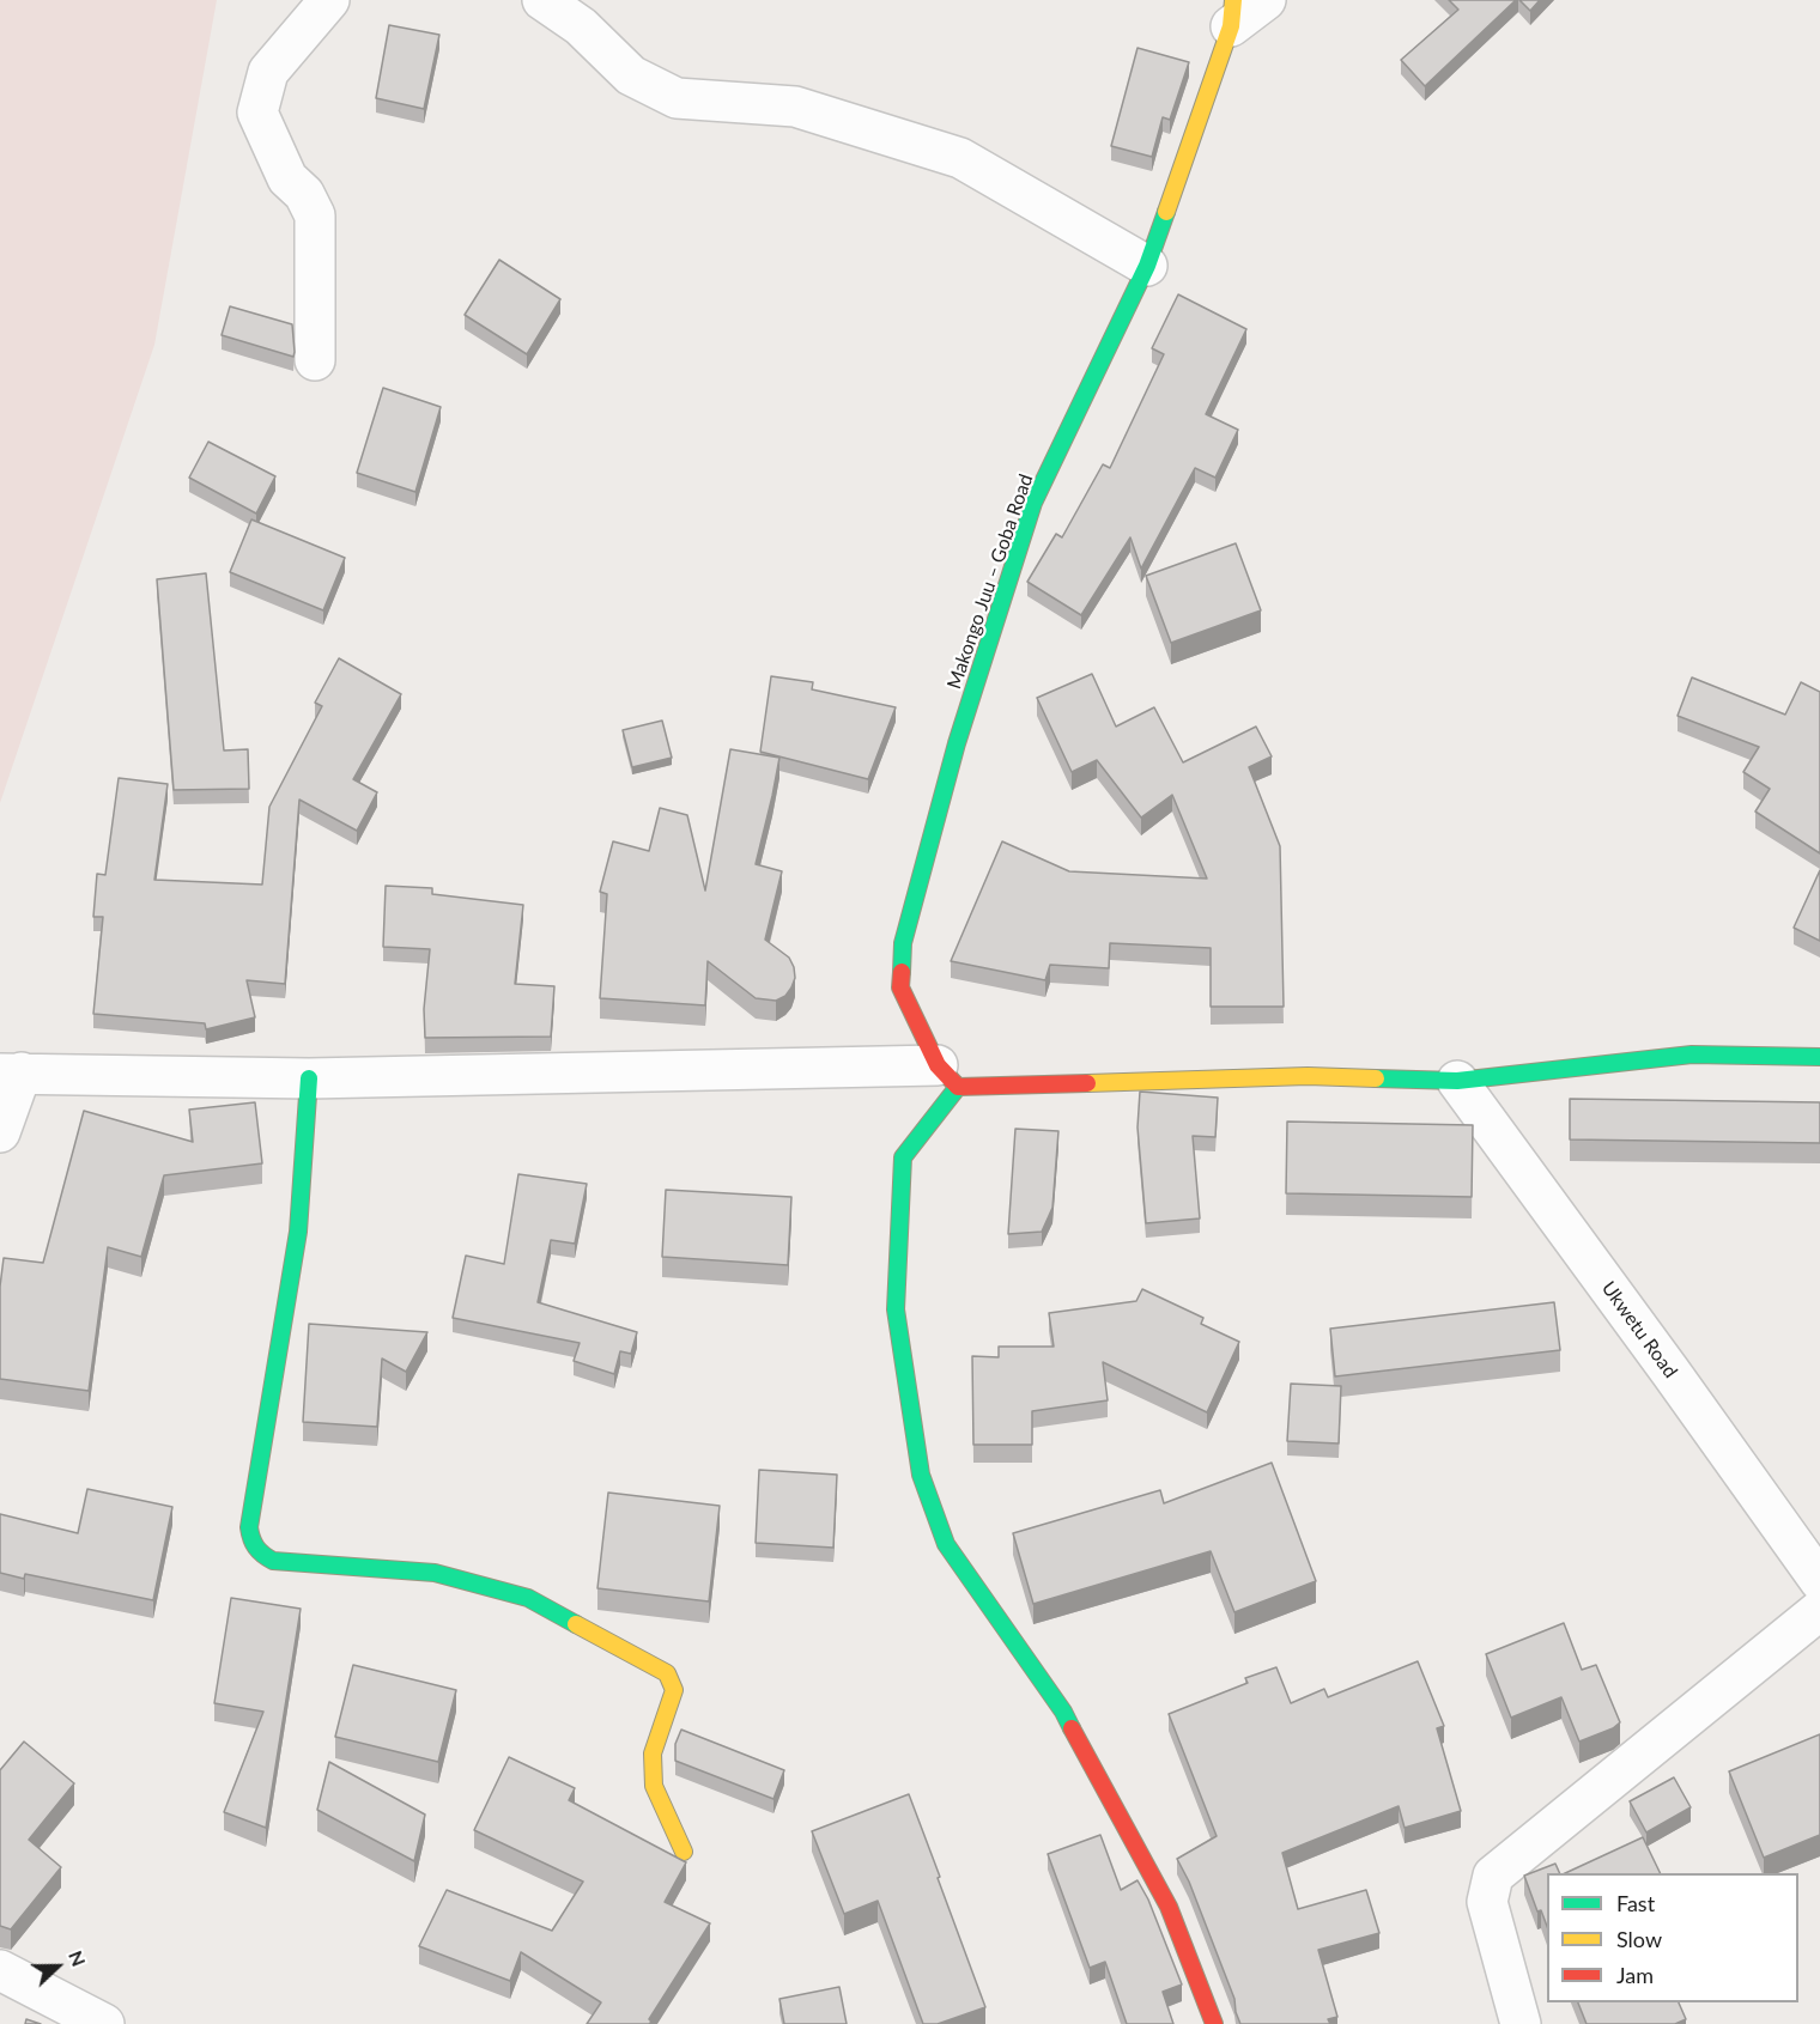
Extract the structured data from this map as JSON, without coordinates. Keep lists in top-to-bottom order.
{
  "streets": {
    "street": ["Makongo Juu – Goba Road", "Ukwetu Road"]
  },
  "legend": ["Fast", "Slow", "Jam"],
  "north": "right"
}
